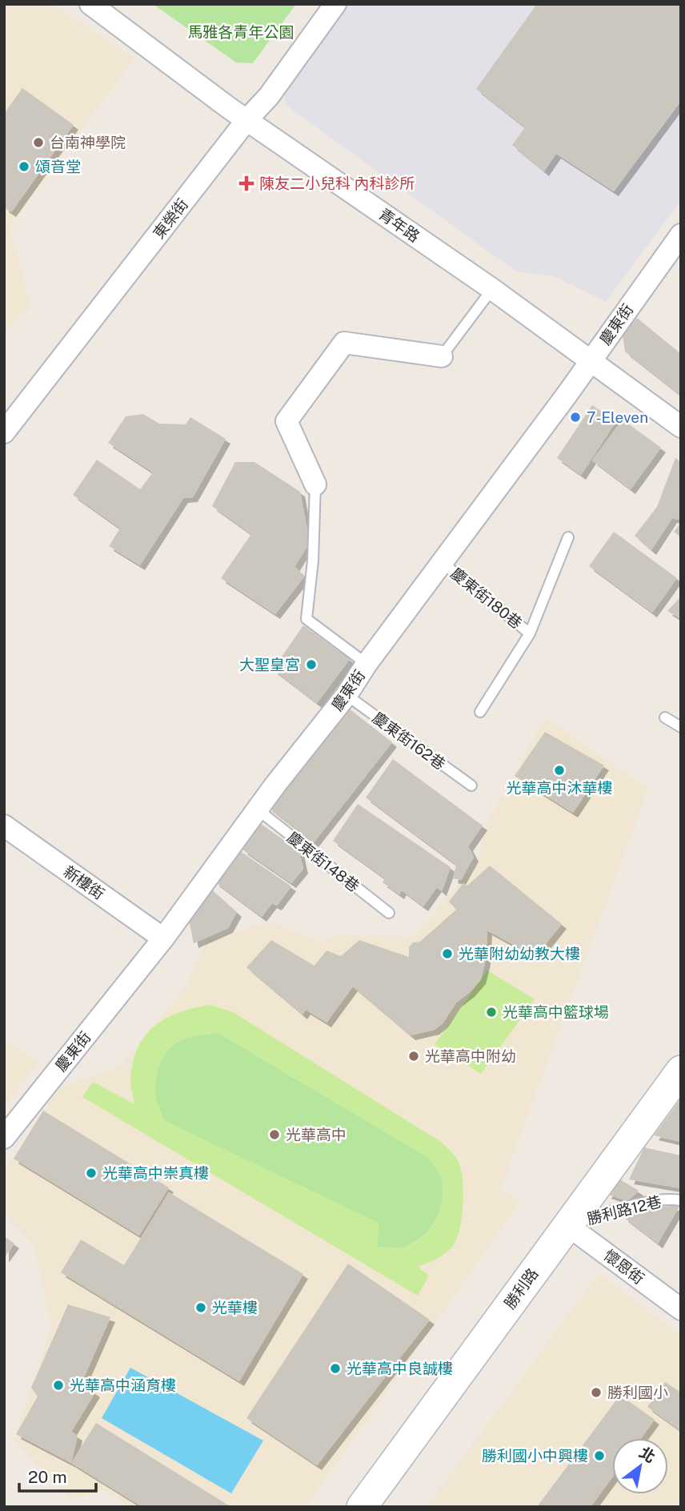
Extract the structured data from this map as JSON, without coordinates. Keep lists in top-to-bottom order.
{
  "streets": {
    "street": [
      "東榮街",
      "青年路",
      "慶東街",
      "新樓街",
      "懷恩街",
      "勝利路"
    ],
    "lane": [
      "慶東街180巷",
      "慶東街162巷",
      "慶東街148巷",
      "勝利路12巷"
    ]
  },
  "crossings": [
    ["東榮街", "青年路"],
    ["青年路", "慶東街"],
    ["慶東街", "慶東街180巷"],
    ["慶東街", "慶東街162巷"],
    ["慶東街", "慶東街148巷"],
    ["慶東街", "新樓街"],
    ["勝利路12巷", "懷恩街"],
    ["勝利路12巷", "勝利路"],
    ["懷恩街", "勝利路"]
  ],
  "parks": ["馬雅各青年公園"],
  "places": {
    "other": [
      "台南神學院",
      "頌音堂",
      "7-Eleven",
      "大聖皇宮",
      "光華高中沐華樓",
      "光華附幼幼教大樓",
      "光華高中籃球場",
      "光華高中附幼",
      "光華高中",
      "光華高中崇真樓",
      "光華樓",
      "光華高中良誠樓",
      "光華高中涵育樓",
      "勝利國小",
      "勝利國小中興樓"
    ],
    "health": ["陳友二小兒科 內科診所"]
  },
  "scale_bar": "20 m",
  "north": "top right"
}
